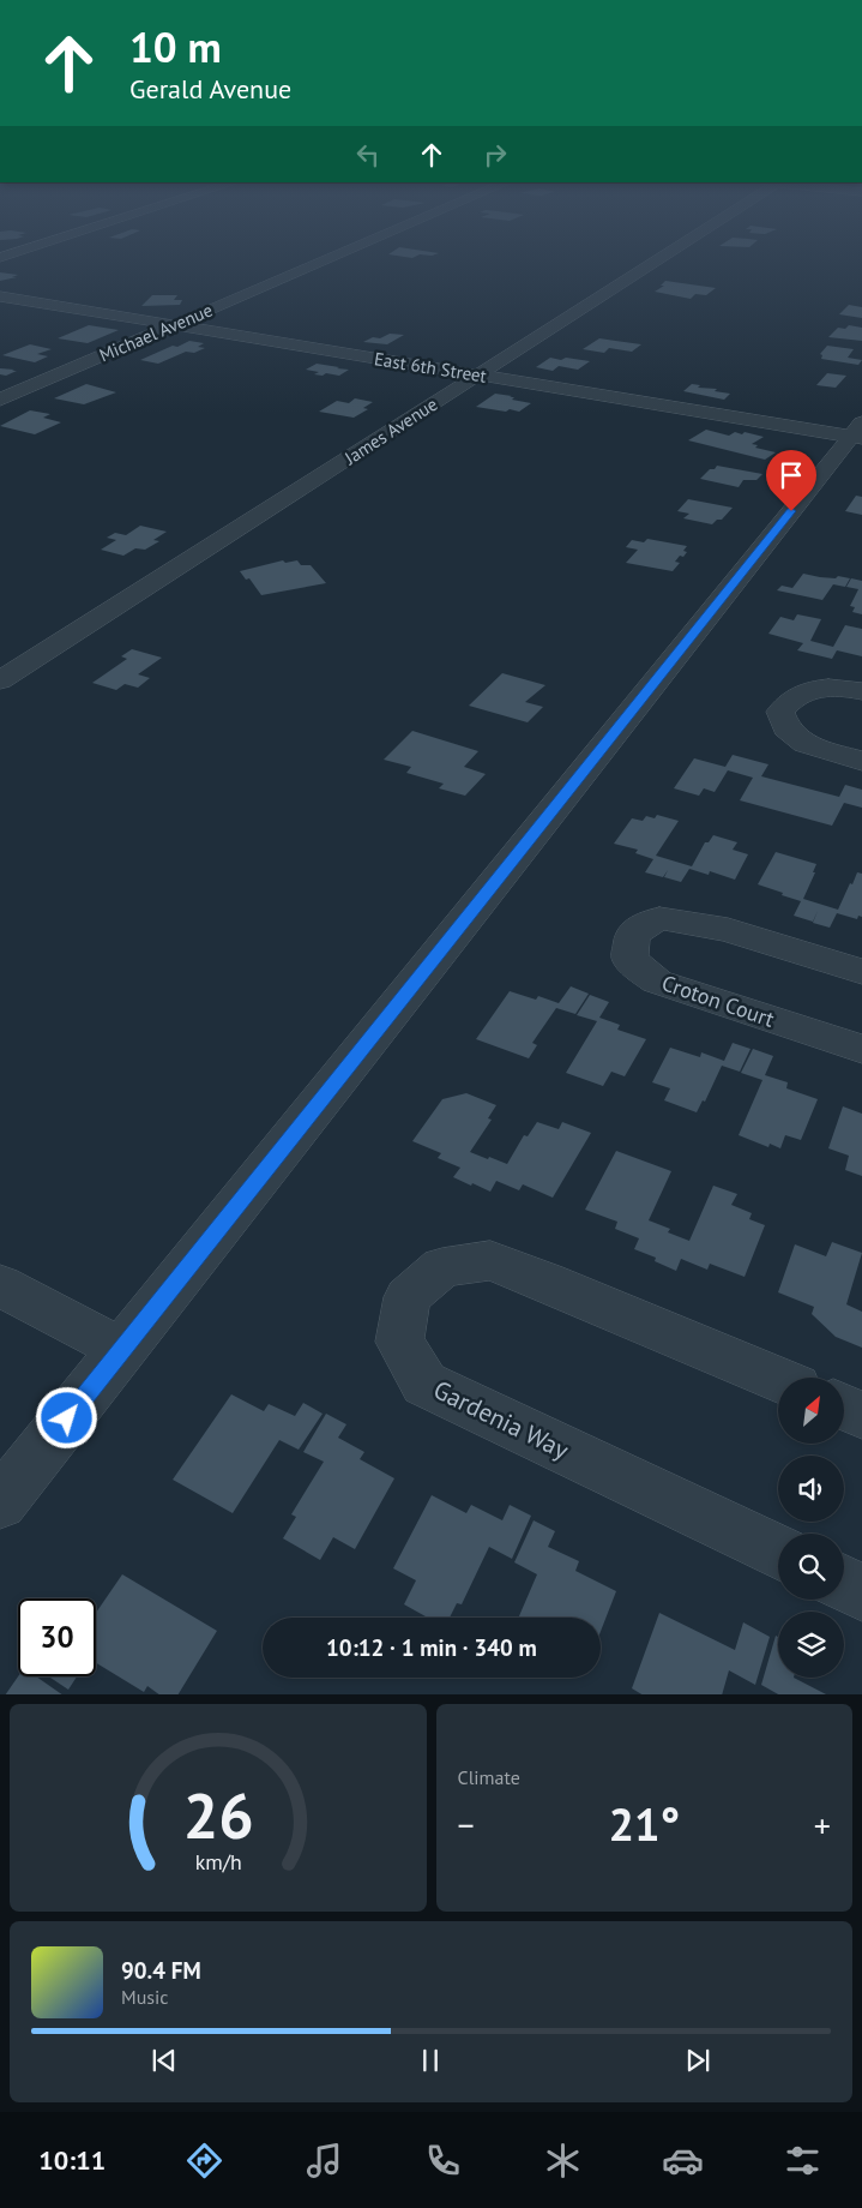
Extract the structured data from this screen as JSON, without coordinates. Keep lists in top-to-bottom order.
{
  "streets": {
    "street": [
      "Michael Avenue",
      "East 6th Street",
      "James Avenue",
      "Croton Court",
      "Gardenia Way"
    ]
  },
  "crossings": [
    ["Michael Avenue", "East 6th Street"],
    ["East 6th Street", "James Avenue"]
  ],
  "north": "top right",
  "page": {
    "turn": ["10 m", "Gerald Avenue"],
    "limit": "30",
    "trip": "10:12 · 1 min · 340 m",
    "tile": "Climate",
    "heat": ["−", "21°", "+"],
    "song": ["90.4 FM", "Music"],
    "tabs": "10:11",
    "gauge": ["26", "km/h"]
  }
}
